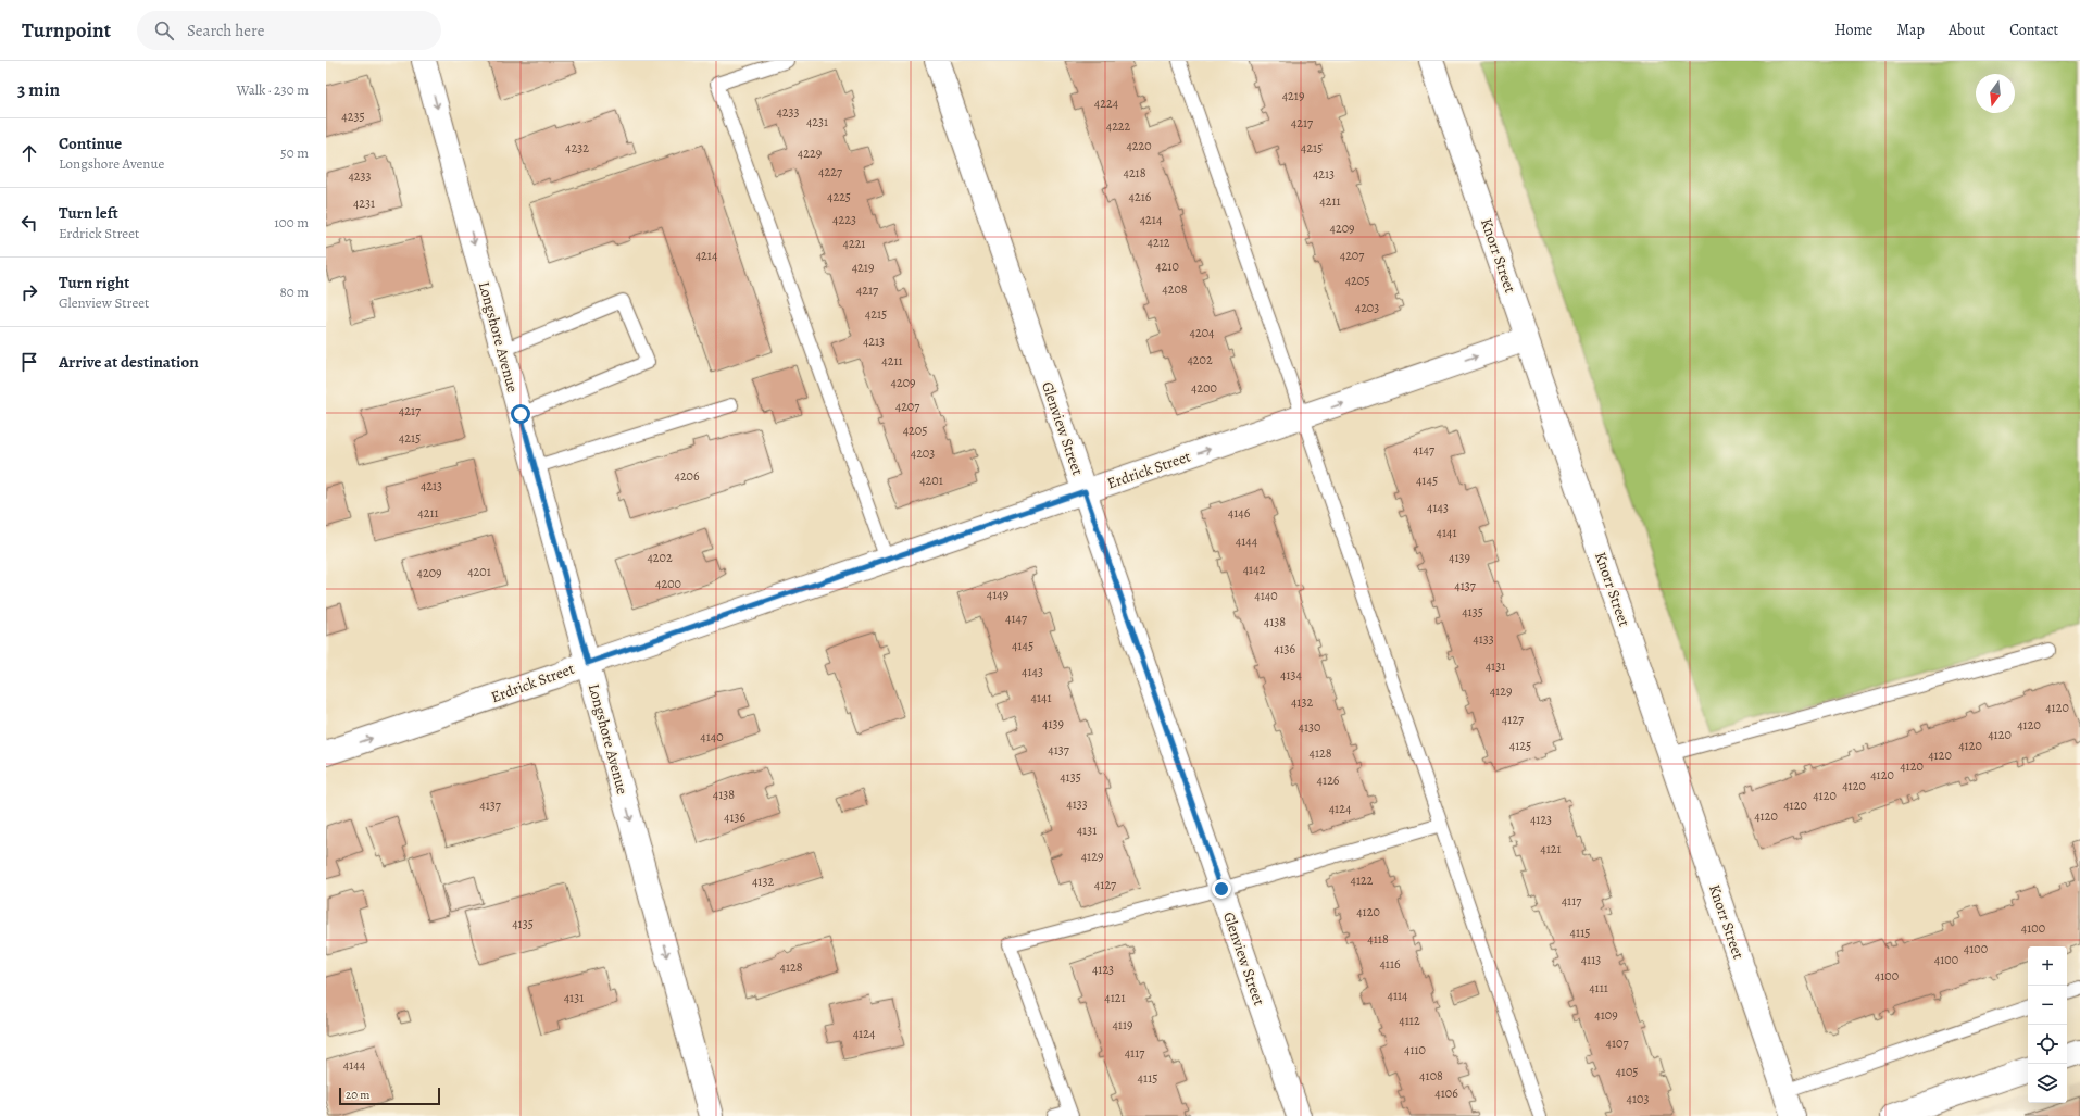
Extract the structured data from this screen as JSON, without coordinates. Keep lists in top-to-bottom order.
{
  "streets": {
    "street": [
      "Knorr Street",
      "Longshore Avenue",
      "Glenview Street",
      "Erdrick Street"
    ]
  },
  "crossings": [
    ["Knorr Street", "Erdrick Street"],
    ["Longshore Avenue", "Erdrick Street"],
    ["Glenview Street", "Erdrick Street"]
  ],
  "one_way": ["Longshore Avenue", "Erdrick Street"],
  "house_numbers": [
    "4219",
    "4224",
    "4233",
    "4235",
    "4231",
    "4217",
    "4222",
    "4220",
    "4232",
    "4215",
    "4229",
    "4227",
    "4218",
    "4213",
    "4233",
    "4225",
    "4216",
    "4211",
    "4231",
    "4223",
    "4214",
    "4209",
    "4212",
    "4221",
    "4214",
    "4207",
    "4210",
    "4219",
    "4205",
    "4208",
    "4217",
    "4203",
    "4215",
    "4204",
    "4213",
    "4202",
    "4211",
    "4209",
    "4200",
    "4207",
    "4217",
    "4205",
    "4215",
    "4147",
    "4203",
    "4206",
    "4201",
    "4145",
    "4213",
    "4143",
    "4211",
    "4146",
    "4141",
    "4144",
    "4202",
    "4139",
    "4142",
    "4201",
    "4209",
    "4200",
    "4137",
    "4149",
    "4140",
    "4135",
    "4147",
    "4138",
    "4133",
    "4145",
    "4136",
    "4131",
    "4143",
    "4134",
    "4129",
    "4141",
    "4132",
    "4120",
    "4127",
    "4139",
    "4120",
    "4130",
    "4120",
    "4140",
    "4125",
    "4120",
    "4137",
    "4128",
    "4120",
    "4120",
    "4120",
    "4135",
    "4126",
    "4120",
    "4138",
    "4120",
    "4133",
    "4137",
    "4120",
    "4124",
    "4120",
    "4136",
    "4123",
    "4131",
    "4121",
    "4129",
    "4122",
    "4132",
    "4127",
    "4117",
    "4120",
    "4135",
    "4100",
    "4115",
    "4118",
    "4100",
    "4113",
    "4100",
    "4116",
    "4128",
    "4123",
    "4100",
    "4111",
    "4114",
    "4131",
    "4121",
    "4109",
    "4112",
    "4119",
    "4124",
    "4107",
    "4110",
    "4117",
    "4144",
    "4105",
    "4108",
    "4115",
    "4106",
    "4103"
  ],
  "scale_bar": "20 m",
  "north": "bottom",
  "page": {
    "header": "Turnpoint",
    "search": "Search here",
    "nav": [
      "Home",
      "Map",
      "About",
      "Contact"
    ],
    "heading": ["3 min", "Walk · 230 m"],
    "list": [
      ["Continue", "Longshore Avenue", "50 m"],
      ["Turn left", "Erdrick Street", "100 m"],
      ["Turn right", "Glenview Street", "80 m"],
      "Arrive at destination"
    ],
    "map_buttons": ["+", "−"],
    "scale": "20 m"
  }
}
